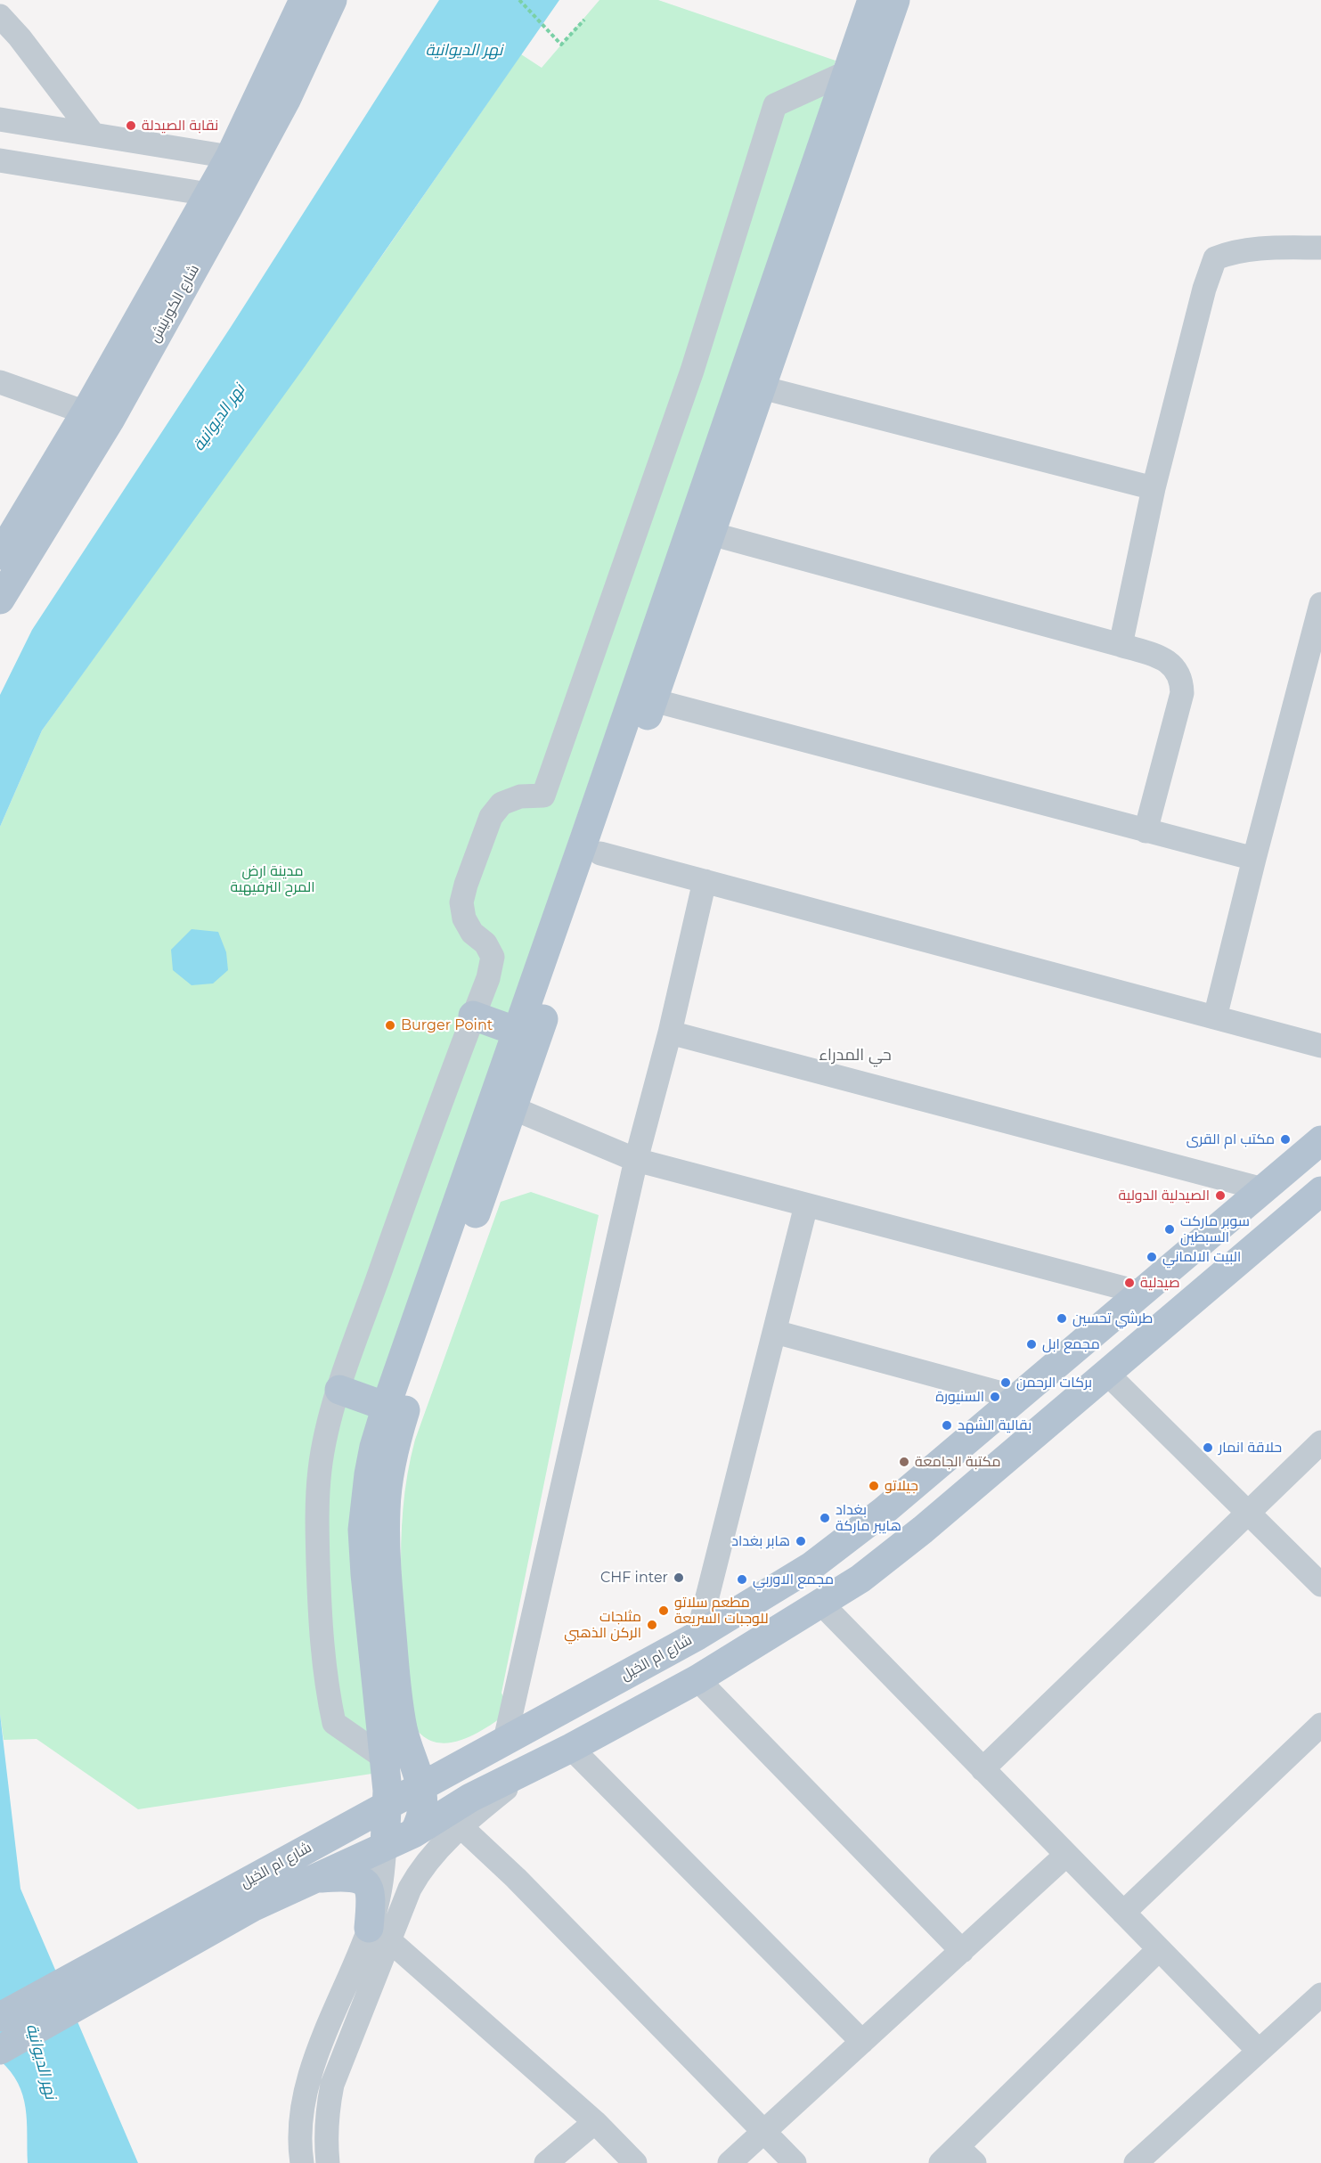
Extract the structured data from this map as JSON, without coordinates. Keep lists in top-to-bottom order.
{
  "streets": {
    "main road": ["شارع الكورنيش", "شارع ام الخيل"]
  },
  "districts": ["حي المدراء"],
  "water": ["نهر الديوانية"],
  "parks": ["مدينة ارض المرح الترفيهية"],
  "places": [
    "نقابة الصيدلة",
    "Burger Point",
    "مكتب ام القرى",
    "الصيدلية الدولية",
    "سوبر ماركت السبطين",
    "البيت الالماني",
    "صيدلية",
    "طرشي تحسين",
    "مجمع ابل",
    "بركات الرحمن",
    "السنيورة",
    "بقالية الشهد",
    "حلاقة انمار",
    "مكتبة الجامعة",
    "جيلاتو",
    "بغداد هايبر ماركة",
    "هابر بغداد",
    "CHF inter",
    "مجمع الاوربي",
    "مطعم سلاتو للوجبات السريعة",
    "مثلجات الركن الذهبي"
  ]
}
